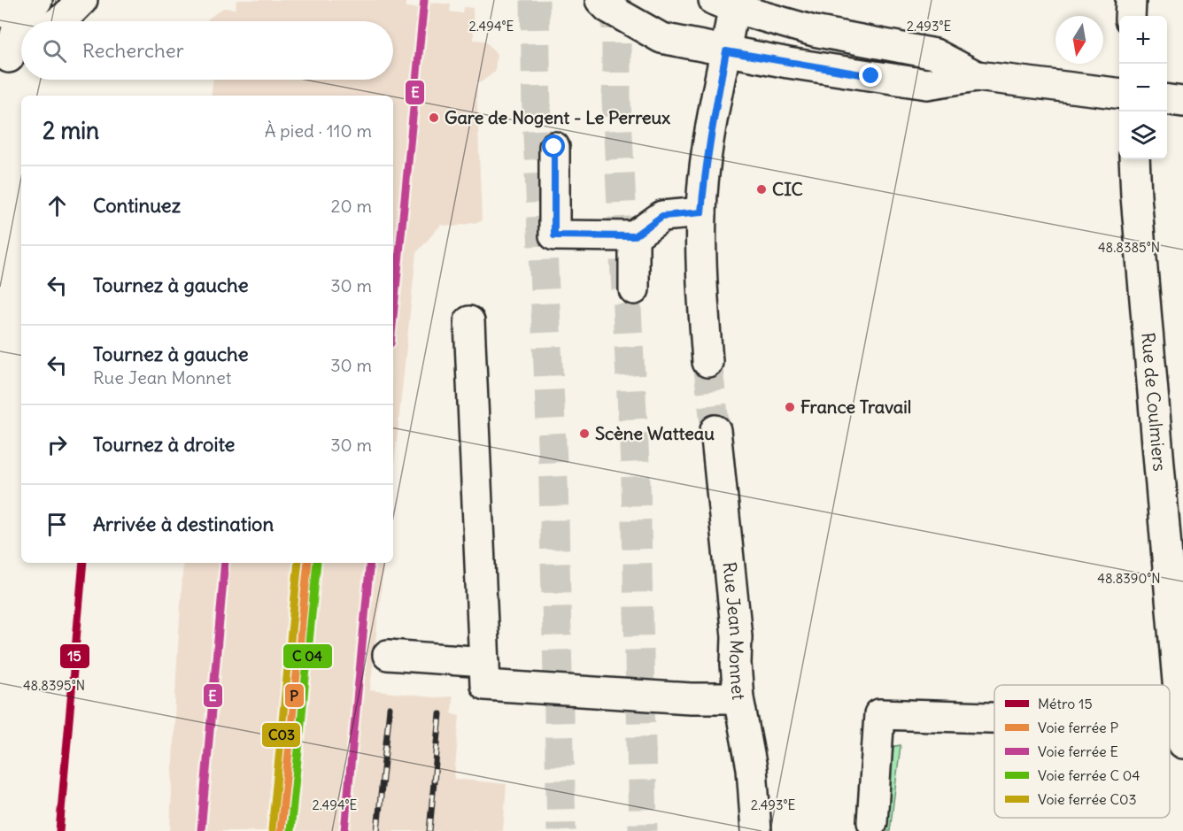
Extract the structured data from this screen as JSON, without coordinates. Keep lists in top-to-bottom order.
{
  "streets": {
    "street": ["Rue de Coulmiers", "Rue Jean Monnet"]
  },
  "places": [
    "Gare de Nogent - Le Perreux",
    "CIC",
    "France Travail",
    "Scène Watteau"
  ],
  "lines": [
    "rail line E",
    "metro line 15",
    "rail line P",
    "rail line C03"
  ],
  "legend": [
    "Métro 15",
    "Voie ferrée P",
    "Voie ferrée E",
    "Voie ferrée C 04",
    "Voie ferrée C03"
  ],
  "north": "bottom",
  "page": {
    "map_buttons": ["+", "−"],
    "search": "Rechercher",
    "heading": ["2 min", "À pied · 110 m"],
    "list": [
      ["Continuez", "20 m"],
      ["Tournez à gauche", "30 m"],
      ["Tournez à gauche", "Rue Jean Monnet", "30 m"],
      ["Tournez à droite", "30 m"],
      "Arrivée à destination"
    ]
  },
  "coordinates": [
    "2.494°E",
    "2.493°E",
    "48.8385°N",
    "48.8390°N",
    "48.8395°N"
  ]
}
